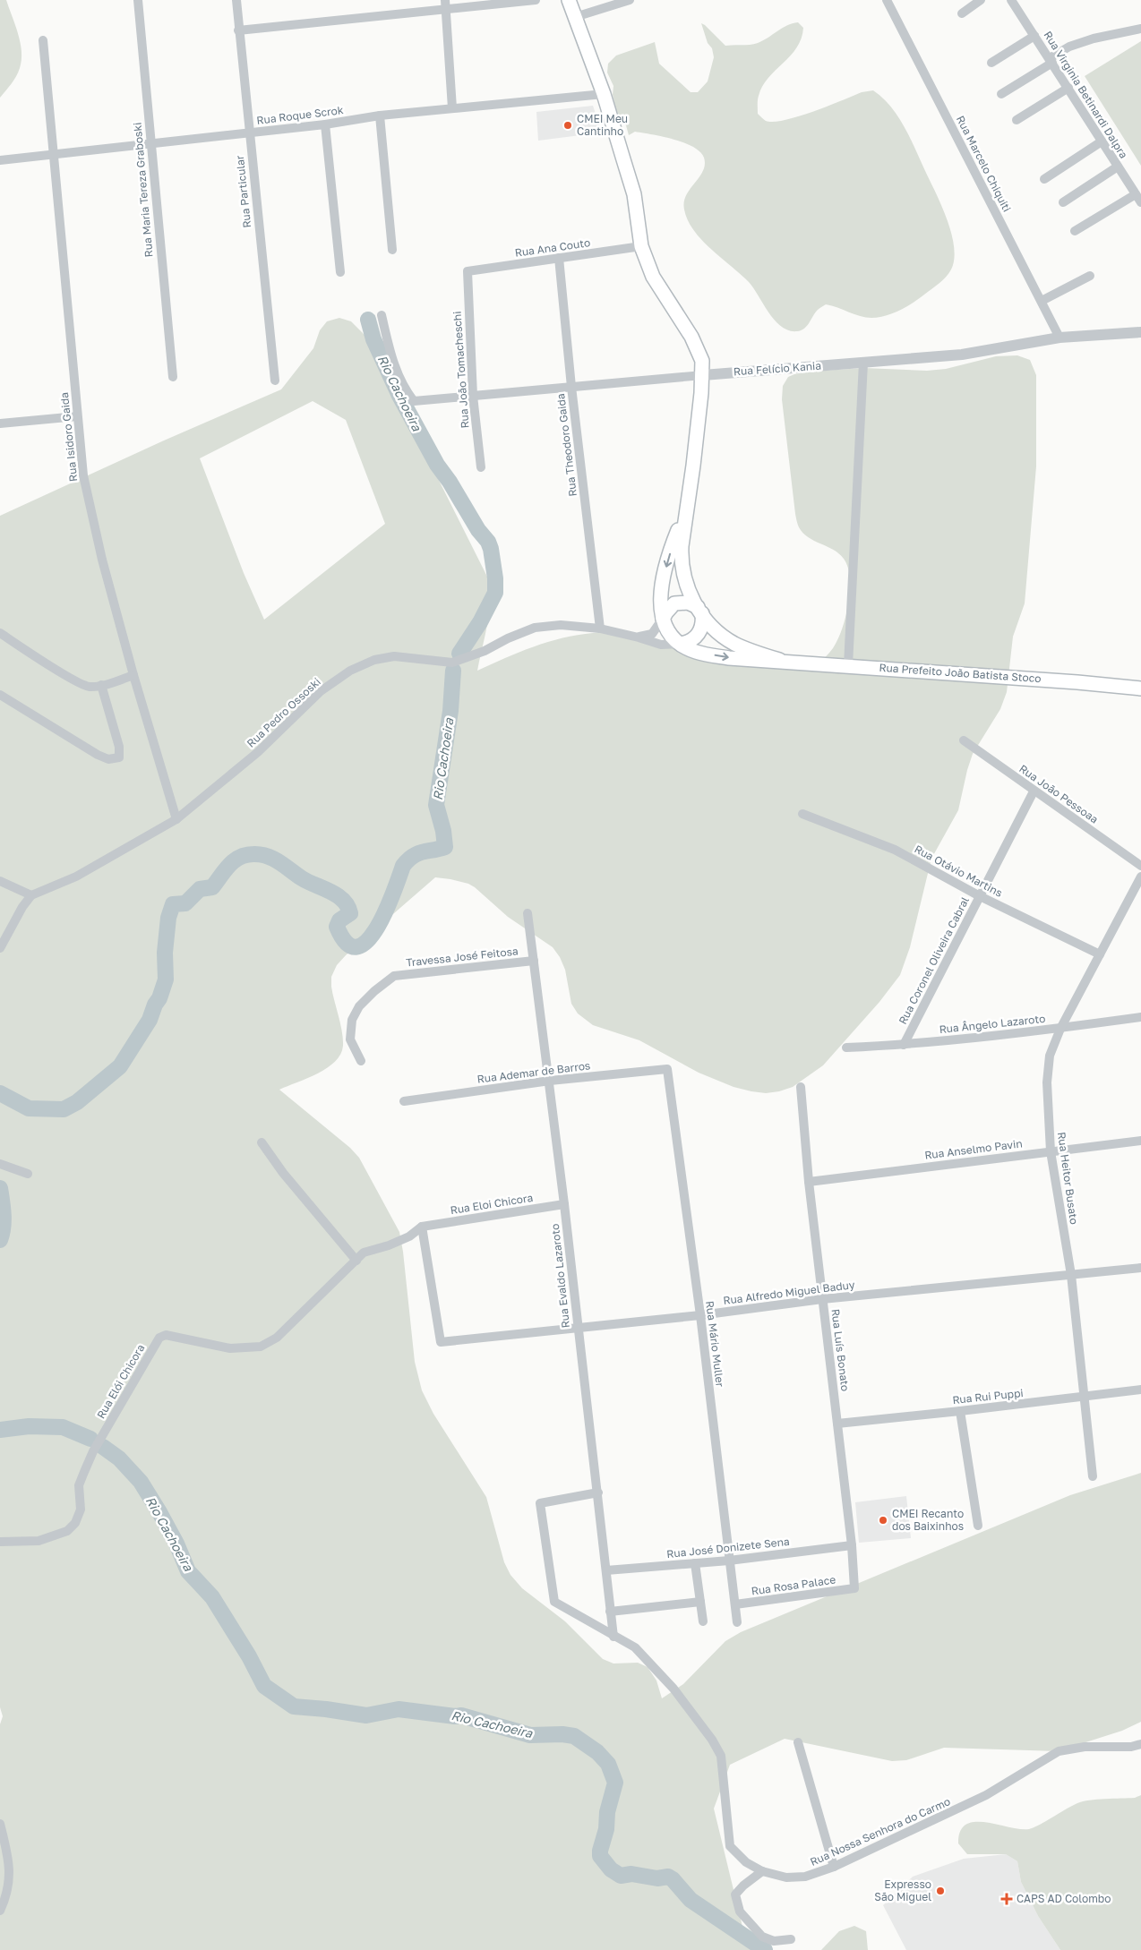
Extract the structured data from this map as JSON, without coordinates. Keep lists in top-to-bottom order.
{
  "streets": {
    "main road": ["Rua Prefeito João Batista Stoco"],
    "street": [
      "Rua Virginia Betinardi Dalpra",
      "Rua Roque Scrok",
      "Rua Marcelo Chiquiti",
      "Rua Maria Tereza Graboski",
      "Rua Particular",
      "Rua Ana Couto",
      "Rua Felício Kania",
      "Rua João Tomacheschi",
      "Rua Isidoro Gaida",
      "Rua Theodoro Gaida",
      "Rua Pedro Ossoski",
      "Rua João Pessoaa",
      "Rua Otávio Martins",
      "Travessa José Feitosa",
      "Rua Coronel Oliveira Cabral",
      "Rua Ângelo Lazaroto",
      "Rua Ademar de Barros",
      "Rua Anselmo Pavin",
      "Rua Heitor Busato",
      "Rua Eloi Chicora",
      "Rua Evaldo Lazaroto",
      "Rua Alfredo Miguel Baduy",
      "Rua Mário Muller",
      "Rua Luís Bonato",
      "Rua Elói Chicora",
      "Rua Rui Puppi",
      "Rua José Donizete Sena",
      "Rua Rosa Palace",
      "Rua Nossa Senhora do Carmo"
    ]
  },
  "crossings": [
    ["Rua Roque Scrok", "Rua Maria Tereza Graboski"],
    ["Rua Roque Scrok", "Rua Particular"],
    ["Rua Roque Scrok", "Rua Isidoro Gaida"],
    ["Rua Roque Scrok", "Rua Prefeito João Batista Stoco"],
    ["Rua Marcelo Chiquiti", "Rua Felício Kania"],
    ["Rua Ana Couto", "Rua João Tomacheschi"],
    ["Rua Ana Couto", "Rua Theodoro Gaida"],
    ["Rua Ana Couto", "Rua Prefeito João Batista Stoco"],
    ["Rua Felício Kania", "Rua João Tomacheschi"],
    ["Rua Felício Kania", "Rua Theodoro Gaida"],
    ["Rua Felício Kania", "Rua Prefeito João Batista Stoco"],
    ["Rua Isidoro Gaida", "Rua Pedro Ossoski"],
    ["Rua Theodoro Gaida", "Rua Pedro Ossoski"],
    ["Rua Prefeito João Batista Stoco", "Rua Pedro Ossoski"],
    ["Rua João Pessoaa", "Rua Coronel Oliveira Cabral"],
    ["Rua Otávio Martins", "Rua Coronel Oliveira Cabral"],
    ["Rua Otávio Martins", "Rua Heitor Busato"],
    ["Travessa José Feitosa", "Rua Evaldo Lazaroto"],
    ["Rua Coronel Oliveira Cabral", "Rua Ângelo Lazaroto"],
    ["Rua Ângelo Lazaroto", "Rua Heitor Busato"],
    ["Rua Ademar de Barros", "Rua Evaldo Lazaroto"],
    ["Rua Ademar de Barros", "Rua Mário Muller"],
    ["Rua Anselmo Pavin", "Rua Heitor Busato"],
    ["Rua Anselmo Pavin", "Rua Luís Bonato"],
    ["Rua Heitor Busato", "Rua Alfredo Miguel Baduy"],
    ["Rua Heitor Busato", "Rua Rui Puppi"],
    ["Rua Eloi Chicora", "Rua Evaldo Lazaroto"],
    ["Rua Eloi Chicora", "Rua Alfredo Miguel Baduy"],
    ["Rua Eloi Chicora", "Rua Elói Chicora"],
    ["Rua Evaldo Lazaroto", "Rua Alfredo Miguel Baduy"],
    ["Rua Evaldo Lazaroto", "Rua José Donizete Sena"],
    ["Rua Evaldo Lazaroto", "Rua Nossa Senhora do Carmo"],
    ["Rua Alfredo Miguel Baduy", "Rua Mário Muller"],
    ["Rua Alfredo Miguel Baduy", "Rua Luís Bonato"],
    ["Rua Alfredo Miguel Baduy", "Rua Elói Chicora"],
    ["Rua Mário Muller", "Rua José Donizete Sena"],
    ["Rua Mário Muller", "Rua Rosa Palace"],
    ["Rua Luís Bonato", "Rua Rui Puppi"],
    ["Rua Luís Bonato", "Rua José Donizete Sena"],
    ["Rua Luís Bonato", "Rua Rosa Palace"]
  ],
  "water": ["Rio Cachoeira"],
  "places": {
    "other": ["CMEI Meu Cantinho", "CMEI Recanto dos Baixinhos", "Expresso São Miguel"],
    "health": ["CAPS AD Colombo"]
  }
}
